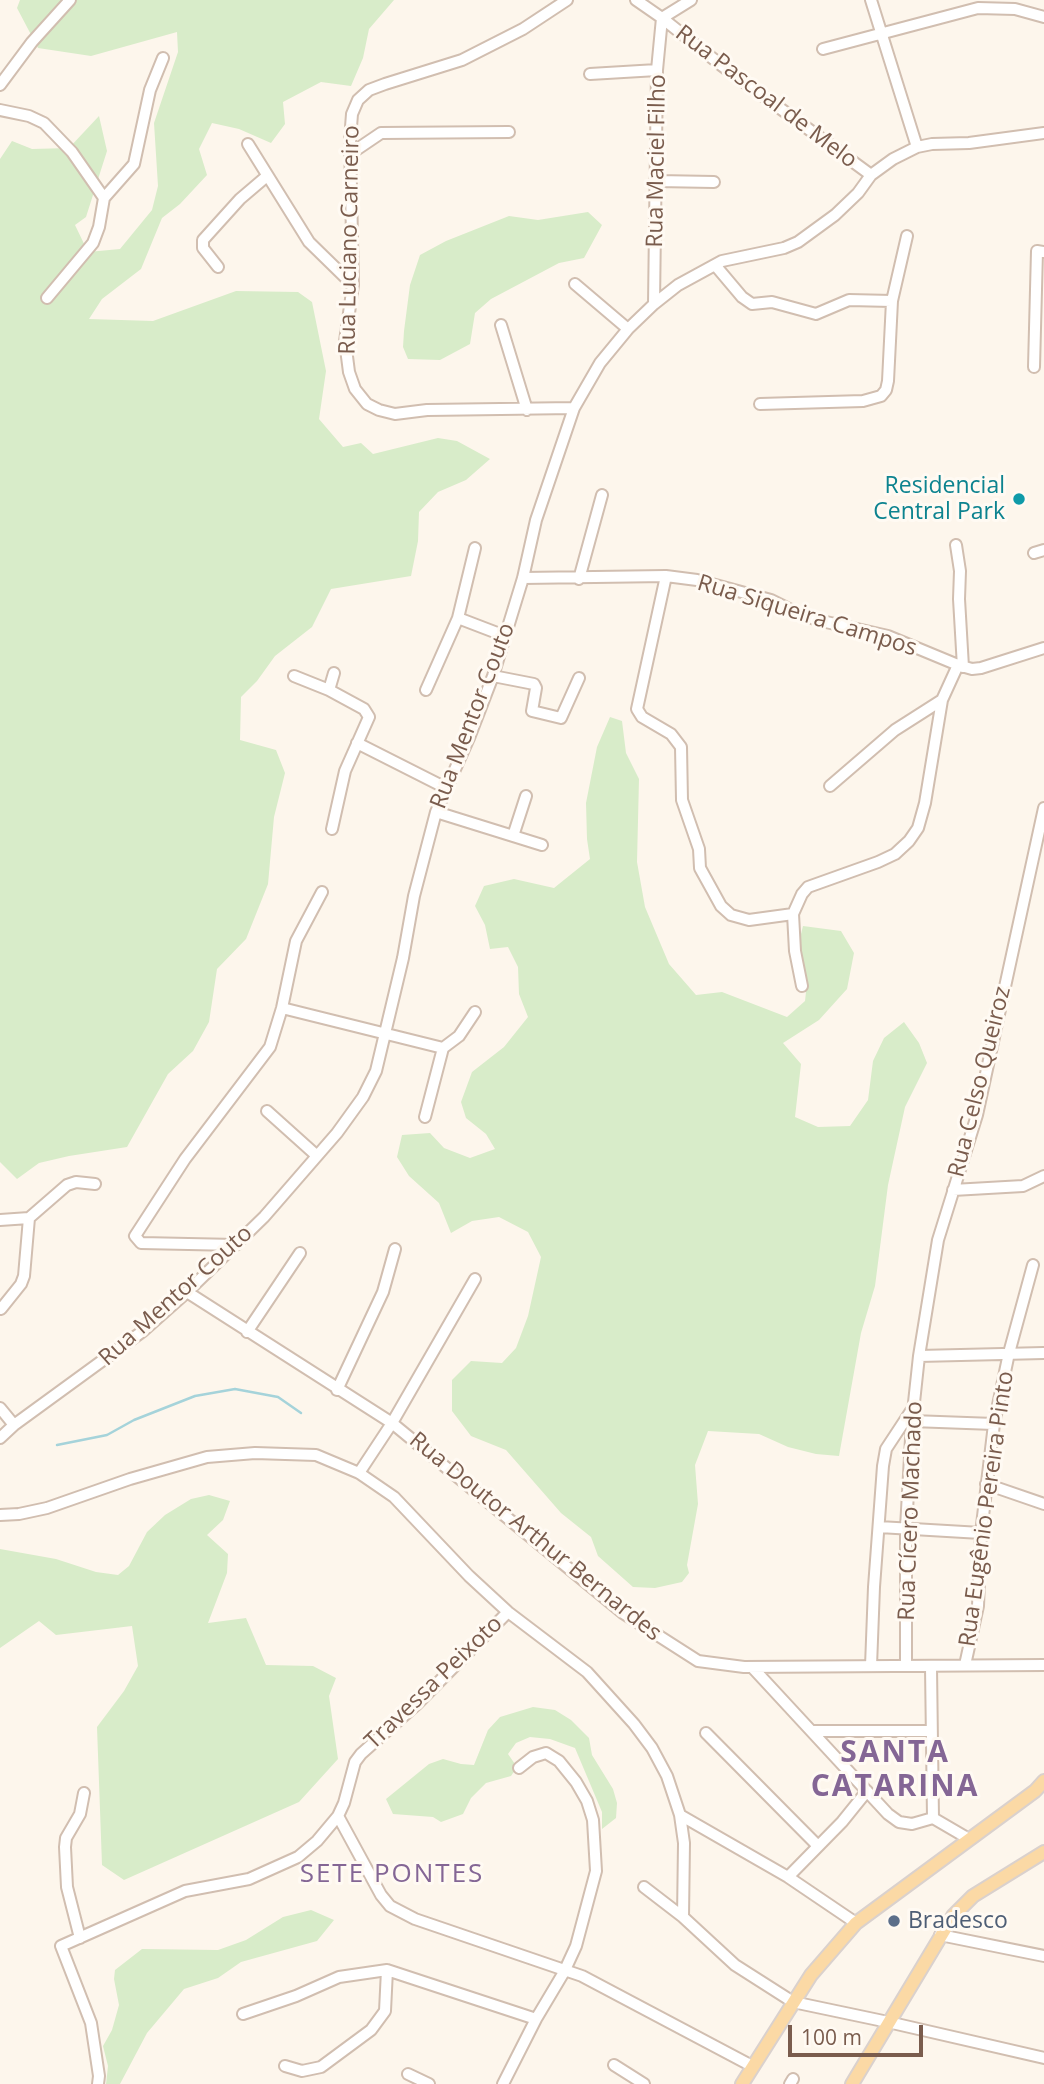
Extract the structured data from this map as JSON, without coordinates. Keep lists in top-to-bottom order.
{
  "streets": {
    "street": [
      "Rua Pascoal de Melo",
      "Rua Maciel Filho",
      "Rua Luciano Carneiro",
      "Rua Siqueira Campos",
      "Rua Mentor Couto",
      "Rua Celso Queiroz",
      "Rua Eugênio Pereira Pinto",
      "Rua Cícero Machado",
      "Rua Doutor Arthur Bernardes",
      "Travessa Peixoto"
    ]
  },
  "crossings": [
    ["Rua Pascoal de Melo", "Rua Maciel Filho"],
    ["Rua Pascoal de Melo", "Rua Mentor Couto"],
    ["Rua Maciel Filho", "Rua Mentor Couto"],
    ["Rua Luciano Carneiro", "Rua Mentor Couto"],
    ["Rua Siqueira Campos", "Rua Mentor Couto"],
    ["Rua Mentor Couto", "Rua Doutor Arthur Bernardes"],
    ["Rua Celso Queiroz", "Rua Cícero Machado"],
    ["Rua Eugênio Pereira Pinto", "Rua Doutor Arthur Bernardes"],
    ["Rua Cícero Machado", "Rua Doutor Arthur Bernardes"]
  ],
  "districts": ["SANTA CATARINA", "SETE PONTES"],
  "places": ["Residencial Central Park", "Bradesco"],
  "scale_bar": "100 m"
}
